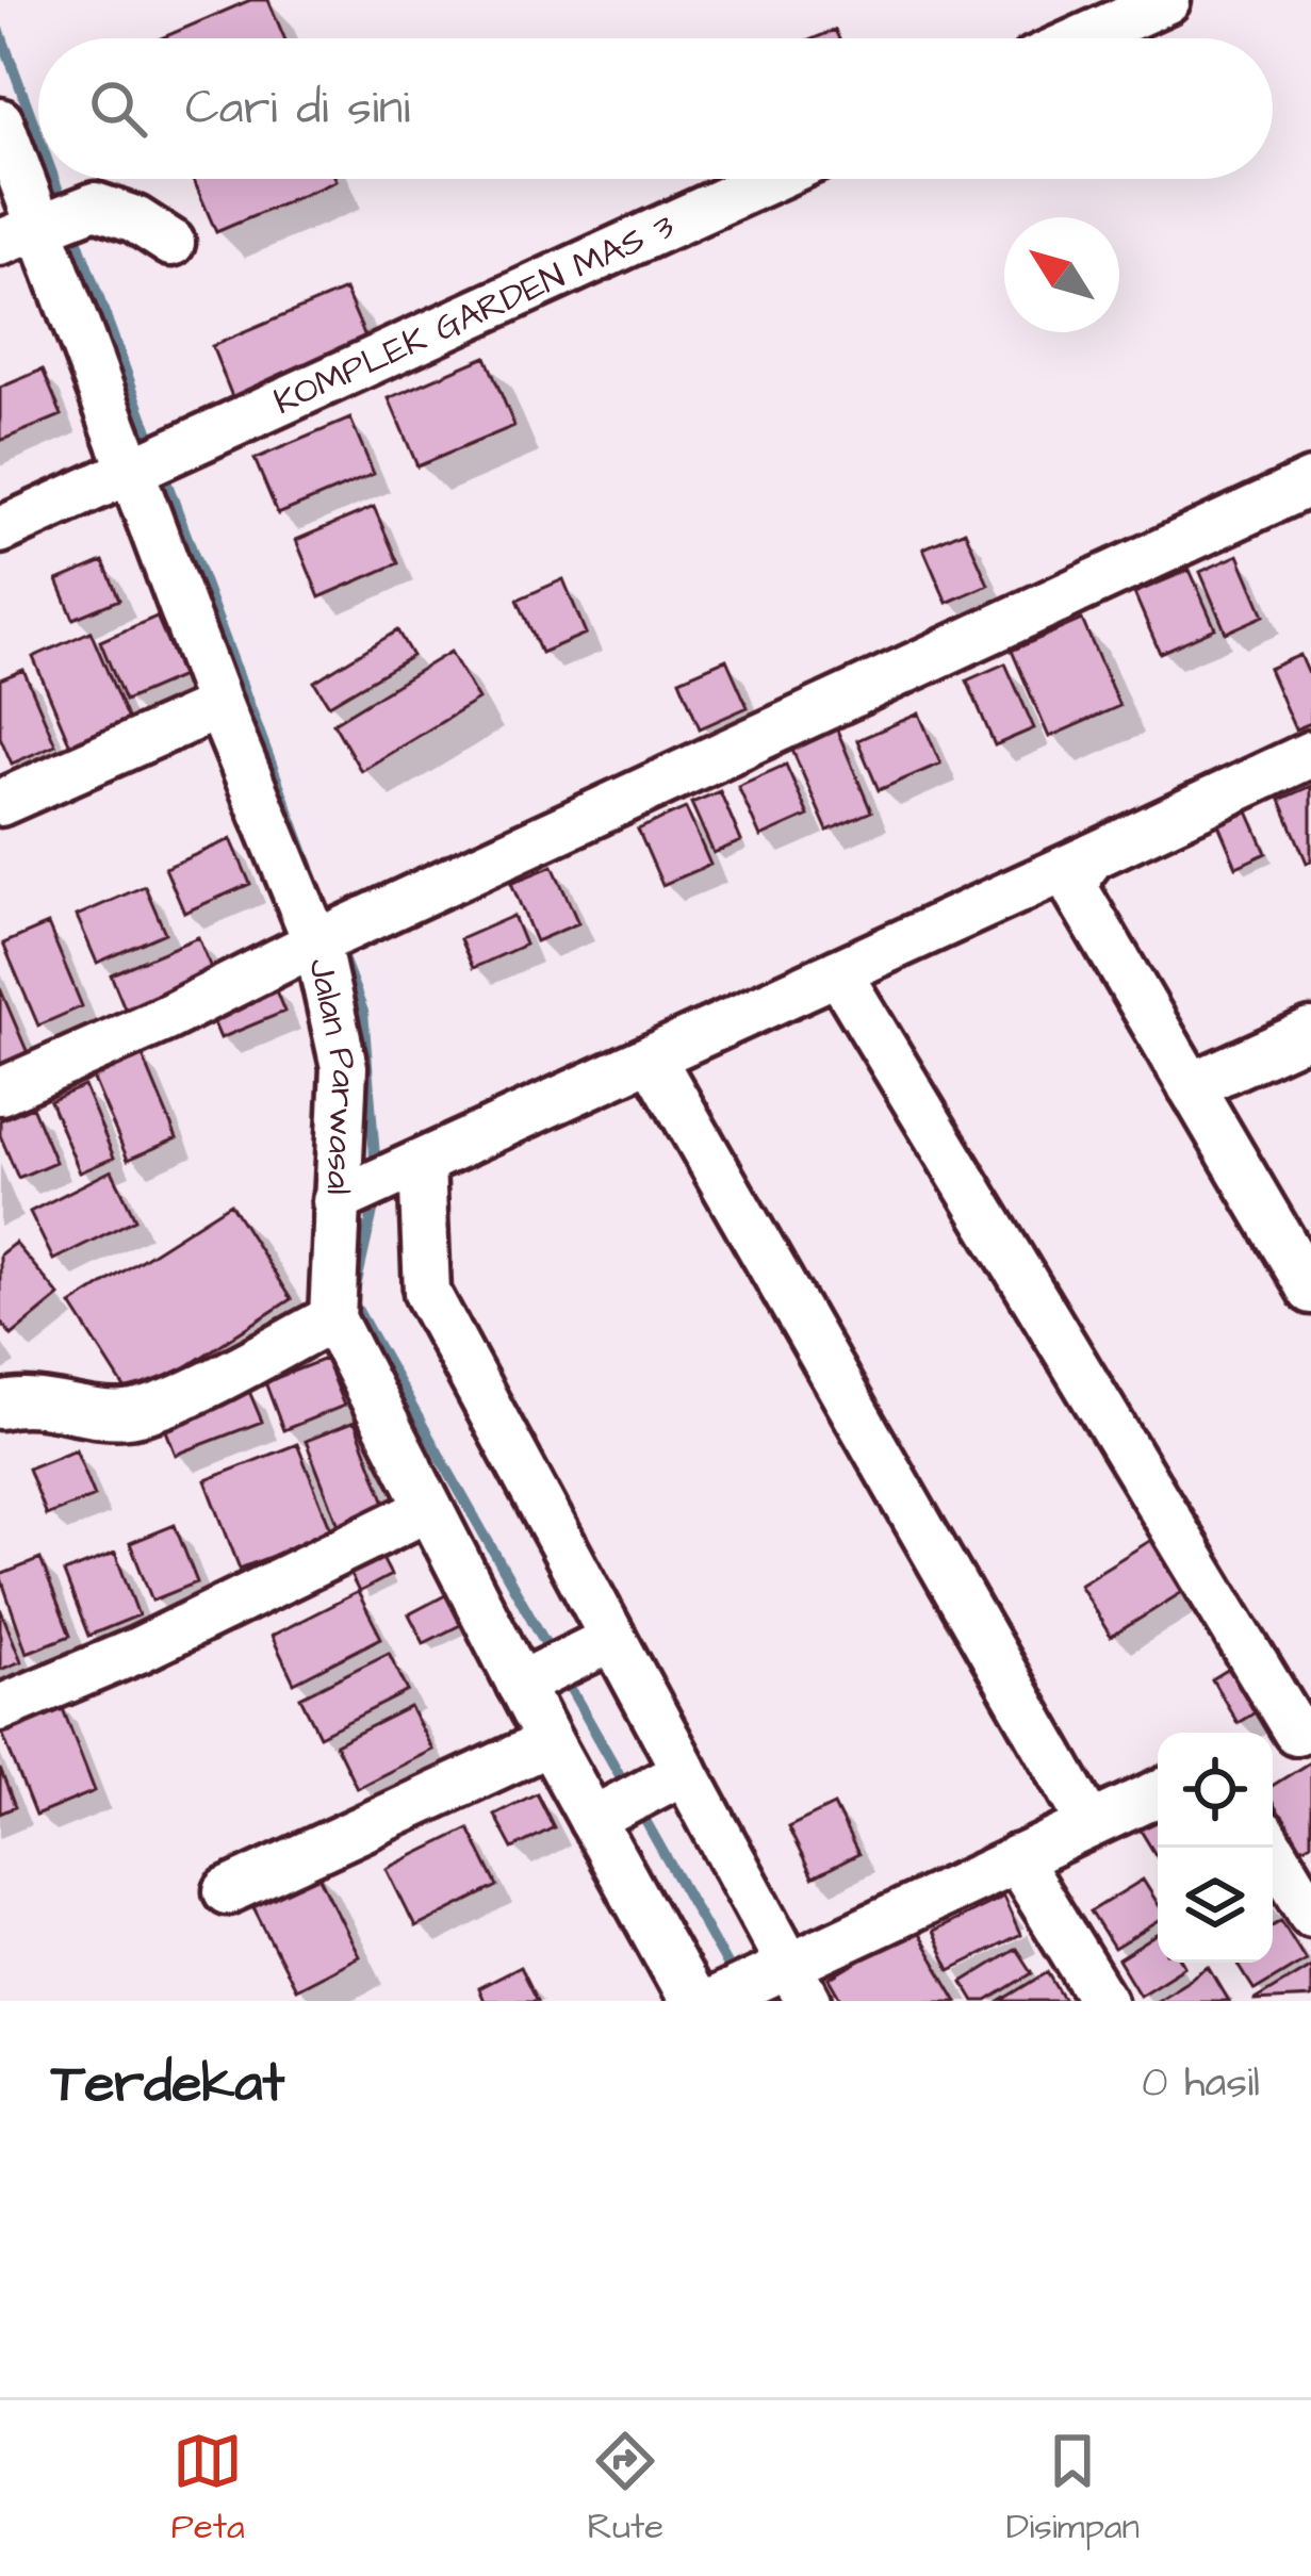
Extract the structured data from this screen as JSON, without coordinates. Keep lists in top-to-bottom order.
{
  "streets": {
    "street": ["KOMPLEK GARDEN MAS 3", "Jalan Parwasal"]
  },
  "crossings": [
    ["KOMPLEK GARDEN MAS 3", "Jalan Parwasal"]
  ],
  "north": "top left",
  "page": {
    "search": "Cari di sini",
    "heading": ["Terdekat", "0 hasil"],
    "nav": ["Peta", "Rute", "Disimpan"]
  }
}
